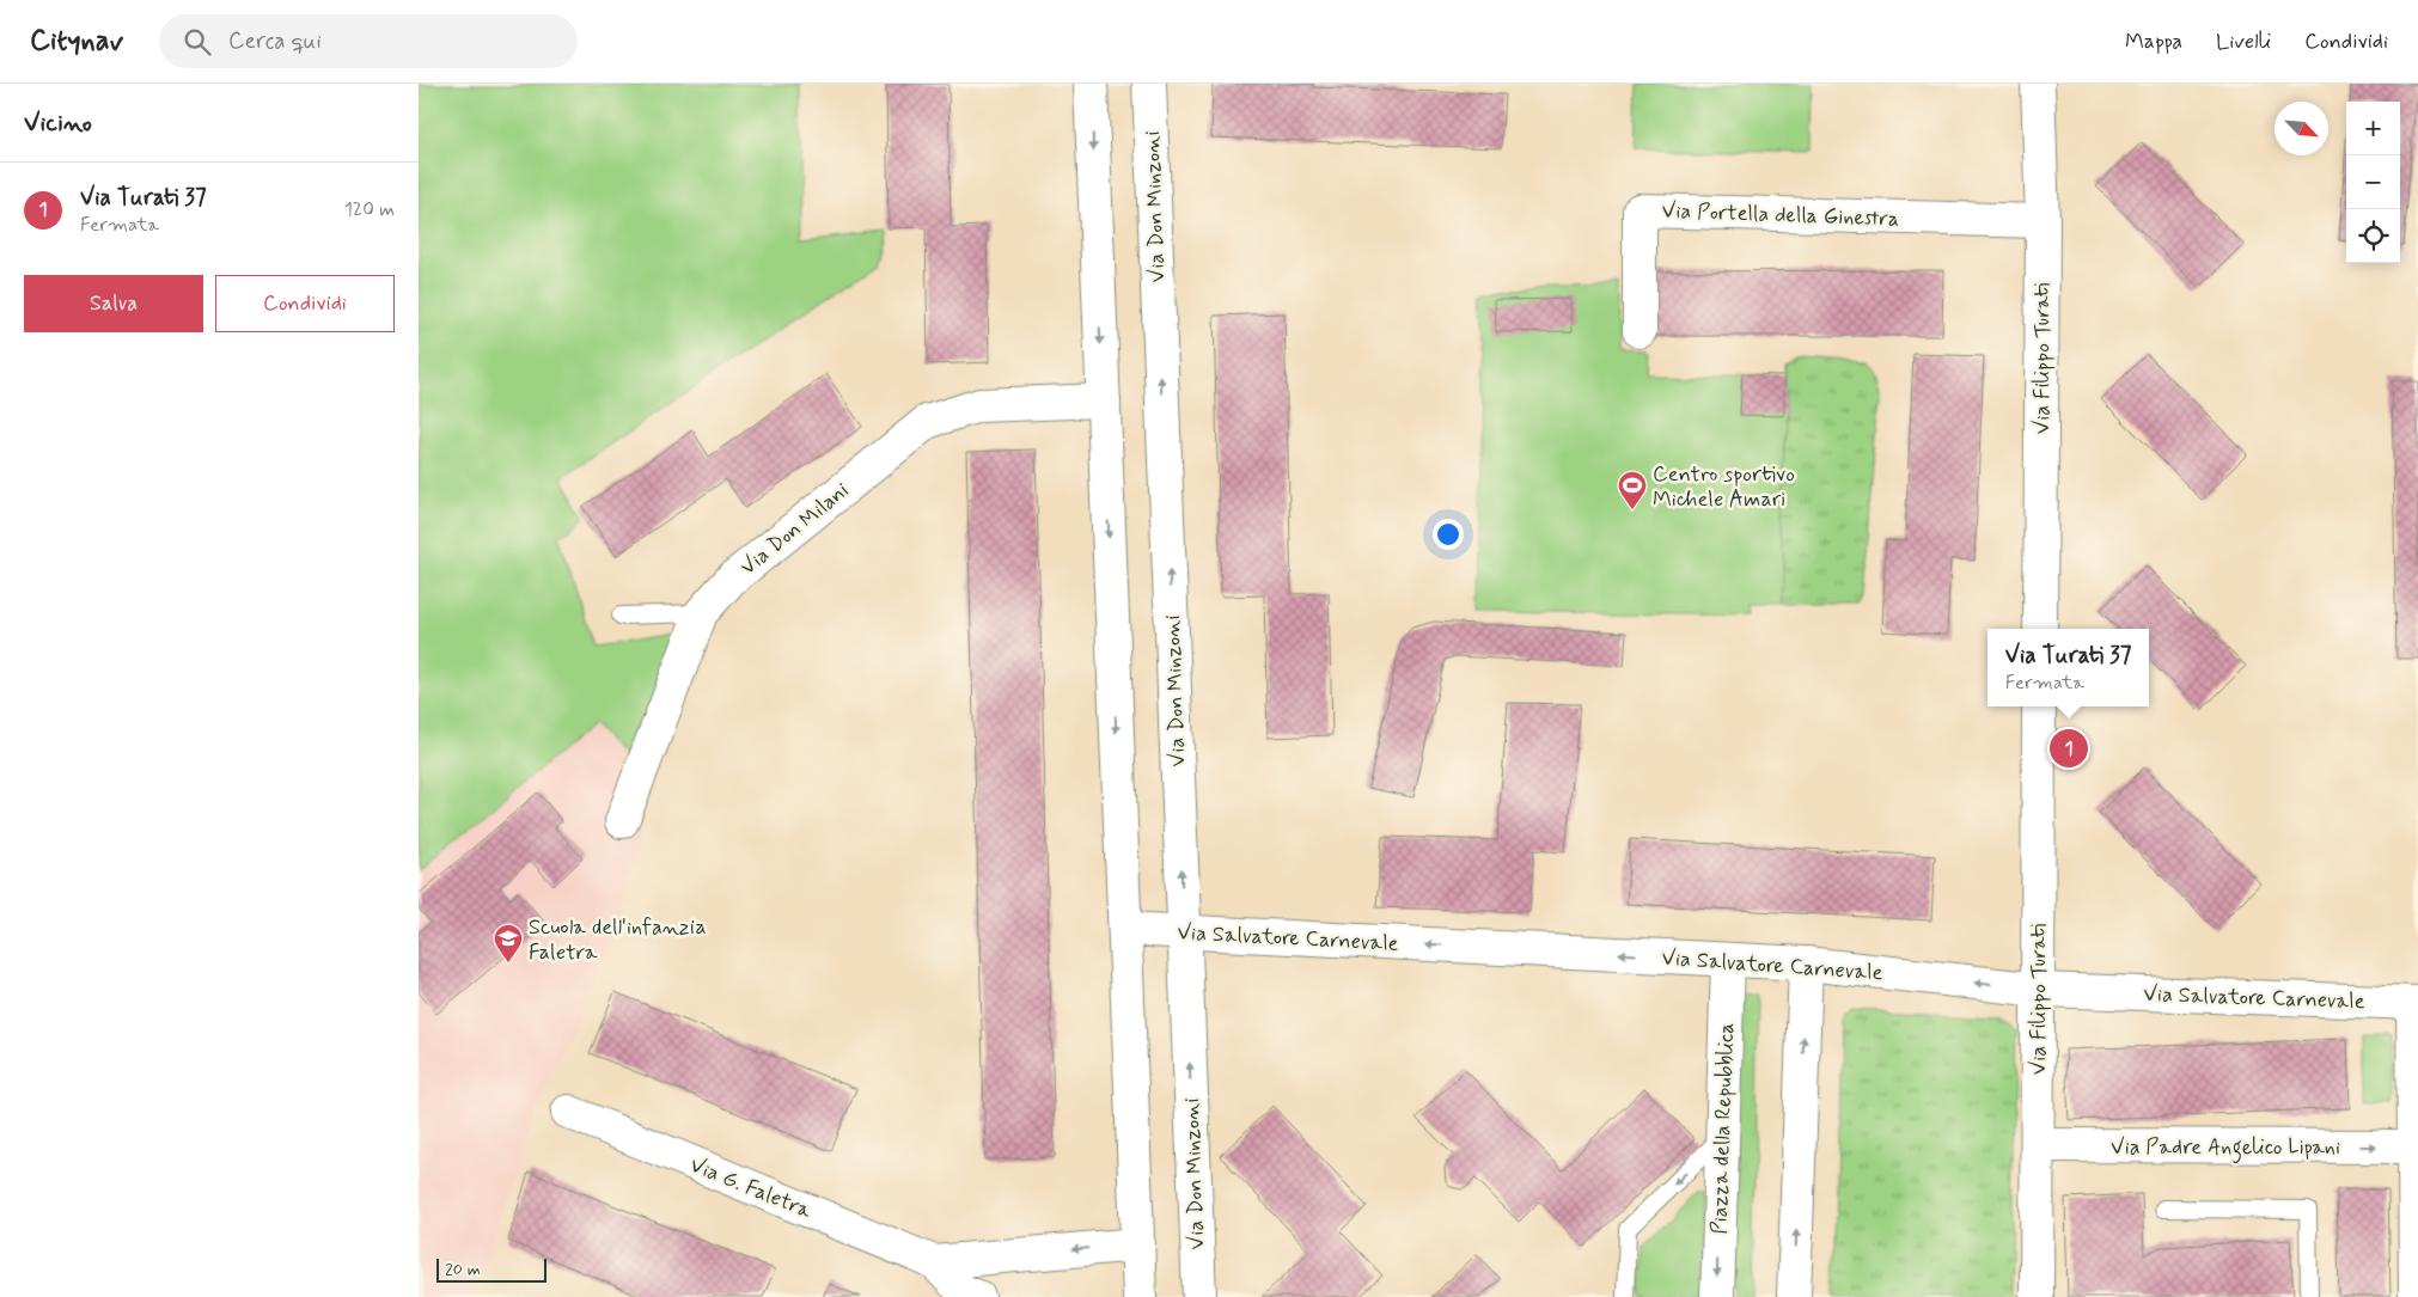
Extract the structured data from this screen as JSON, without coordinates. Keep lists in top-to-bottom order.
{
  "streets": {
    "street": [
      "Via Don Minzoni",
      "Via Portella della Ginestra",
      "Via Filippo Turati",
      "Via Don Milani",
      "Via Salvatore Carnevale",
      "Piazza della Repubblica",
      "Via Padre Angelico Lipani",
      "Via G. Faletra"
    ]
  },
  "crossings": [
    ["Via Don Minzoni", "Via Salvatore Carnevale"],
    ["Via Portella della Ginestra", "Via Filippo Turati"],
    ["Via Filippo Turati", "Via Salvatore Carnevale"],
    ["Via Filippo Turati", "Via Padre Angelico Lipani"],
    ["Via Salvatore Carnevale", "Piazza della Repubblica"]
  ],
  "one_way": ["Via Salvatore Carnevale", "Via Padre Angelico Lipani"],
  "places": {
    "sports": ["Centro sportivo Michele Amari"],
    "school or university": ["Scuola dell'infanzia Faletra"]
  },
  "scale_bar": "20 m",
  "north": "bottom right",
  "page": {
    "header": "Citynav",
    "search": "Cerca qui",
    "nav": ["Mappa", "Livelli", "Condividi"],
    "heading": "Vicino",
    "map_buttons": ["+", "−"],
    "list": [
      {
        "mark": "1",
        "name": "Via Turati 37",
        "note": "Fermata",
        "value": "120 m"
      }
    ],
    "buttons": ["Salva", "Condividi"],
    "popup": ["Via Turati 37", "Fermata"],
    "pins": "1",
    "scale": "20 m"
  }
}
